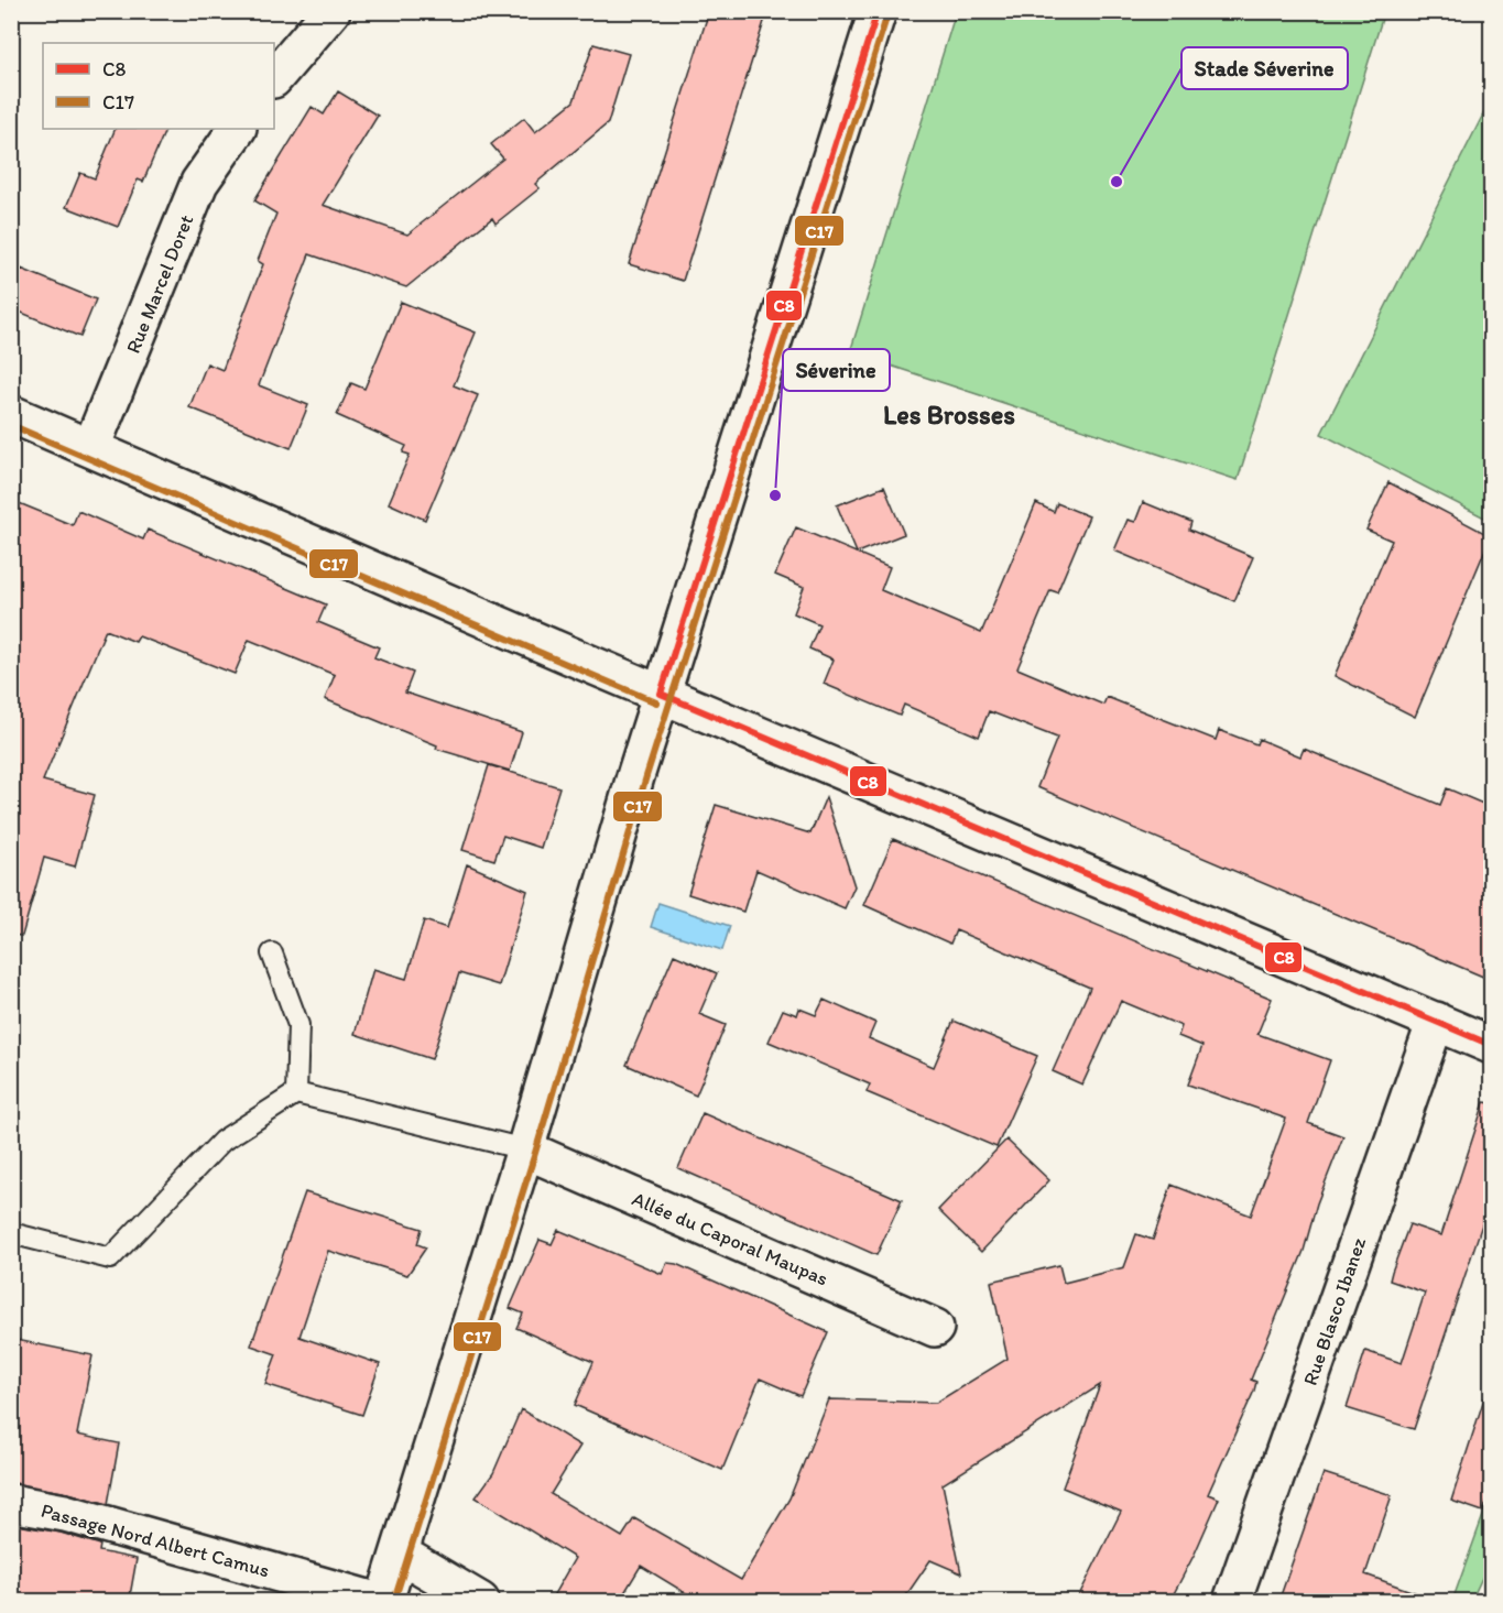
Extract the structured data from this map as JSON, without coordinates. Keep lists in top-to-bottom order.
{
  "streets": {
    "street": [
      "Rue Marcel Doret",
      "Allée du Caporal Maupas",
      "Rue Blasco Ibanez",
      "Passage Nord Albert Camus"
    ]
  },
  "districts": ["Les Brosses"],
  "places": ["Stade Séverine", "Séverine"],
  "lines": ["transit line C8", "transit line C17"],
  "legend": ["C8", "C17"]
}
